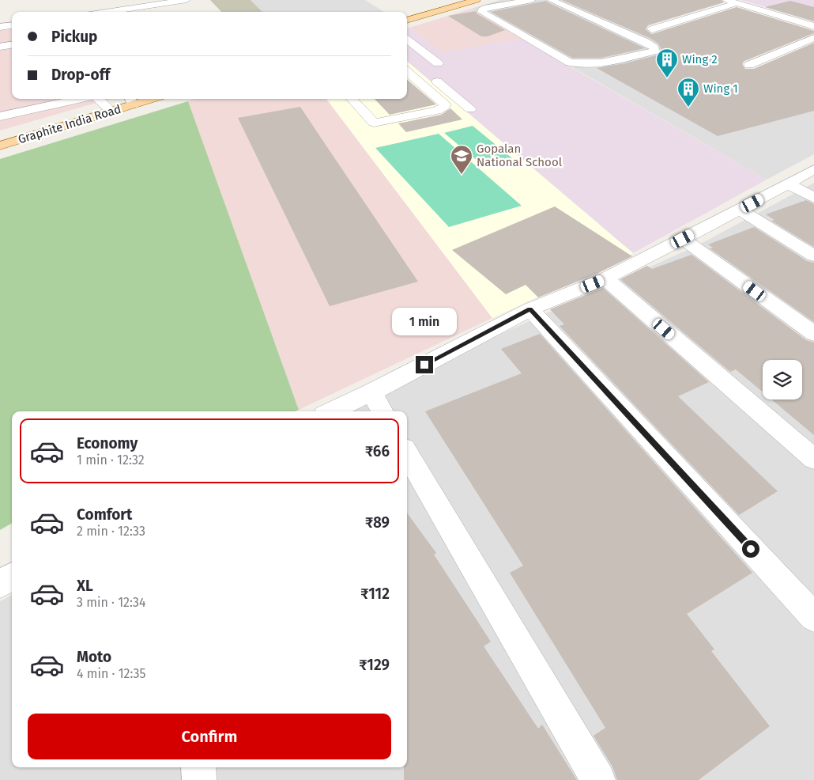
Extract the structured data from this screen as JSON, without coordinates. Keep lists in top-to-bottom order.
{
  "streets": {
    "main road": ["Graphite India Road"]
  },
  "places": {
    "building": ["Wing 2", "Wing 1"],
    "school or university": ["Gopalan National School"]
  },
  "page": {
    "banner": ["Pickup", "Drop-off"],
    "bubble": "1 min",
    "list": [
      {
        "name": "Economy",
        "note": "1 min · 12:32",
        "value": "₹66"
      },
      {
        "name": "Comfort",
        "note": "2 min · 12:33",
        "value": "₹89"
      },
      {
        "name": "XL",
        "note": "3 min · 12:34",
        "value": "₹112"
      },
      {
        "name": "Moto",
        "note": "4 min · 12:35",
        "value": "₹129"
      }
    ],
    "buttons": "Confirm"
  }
}
